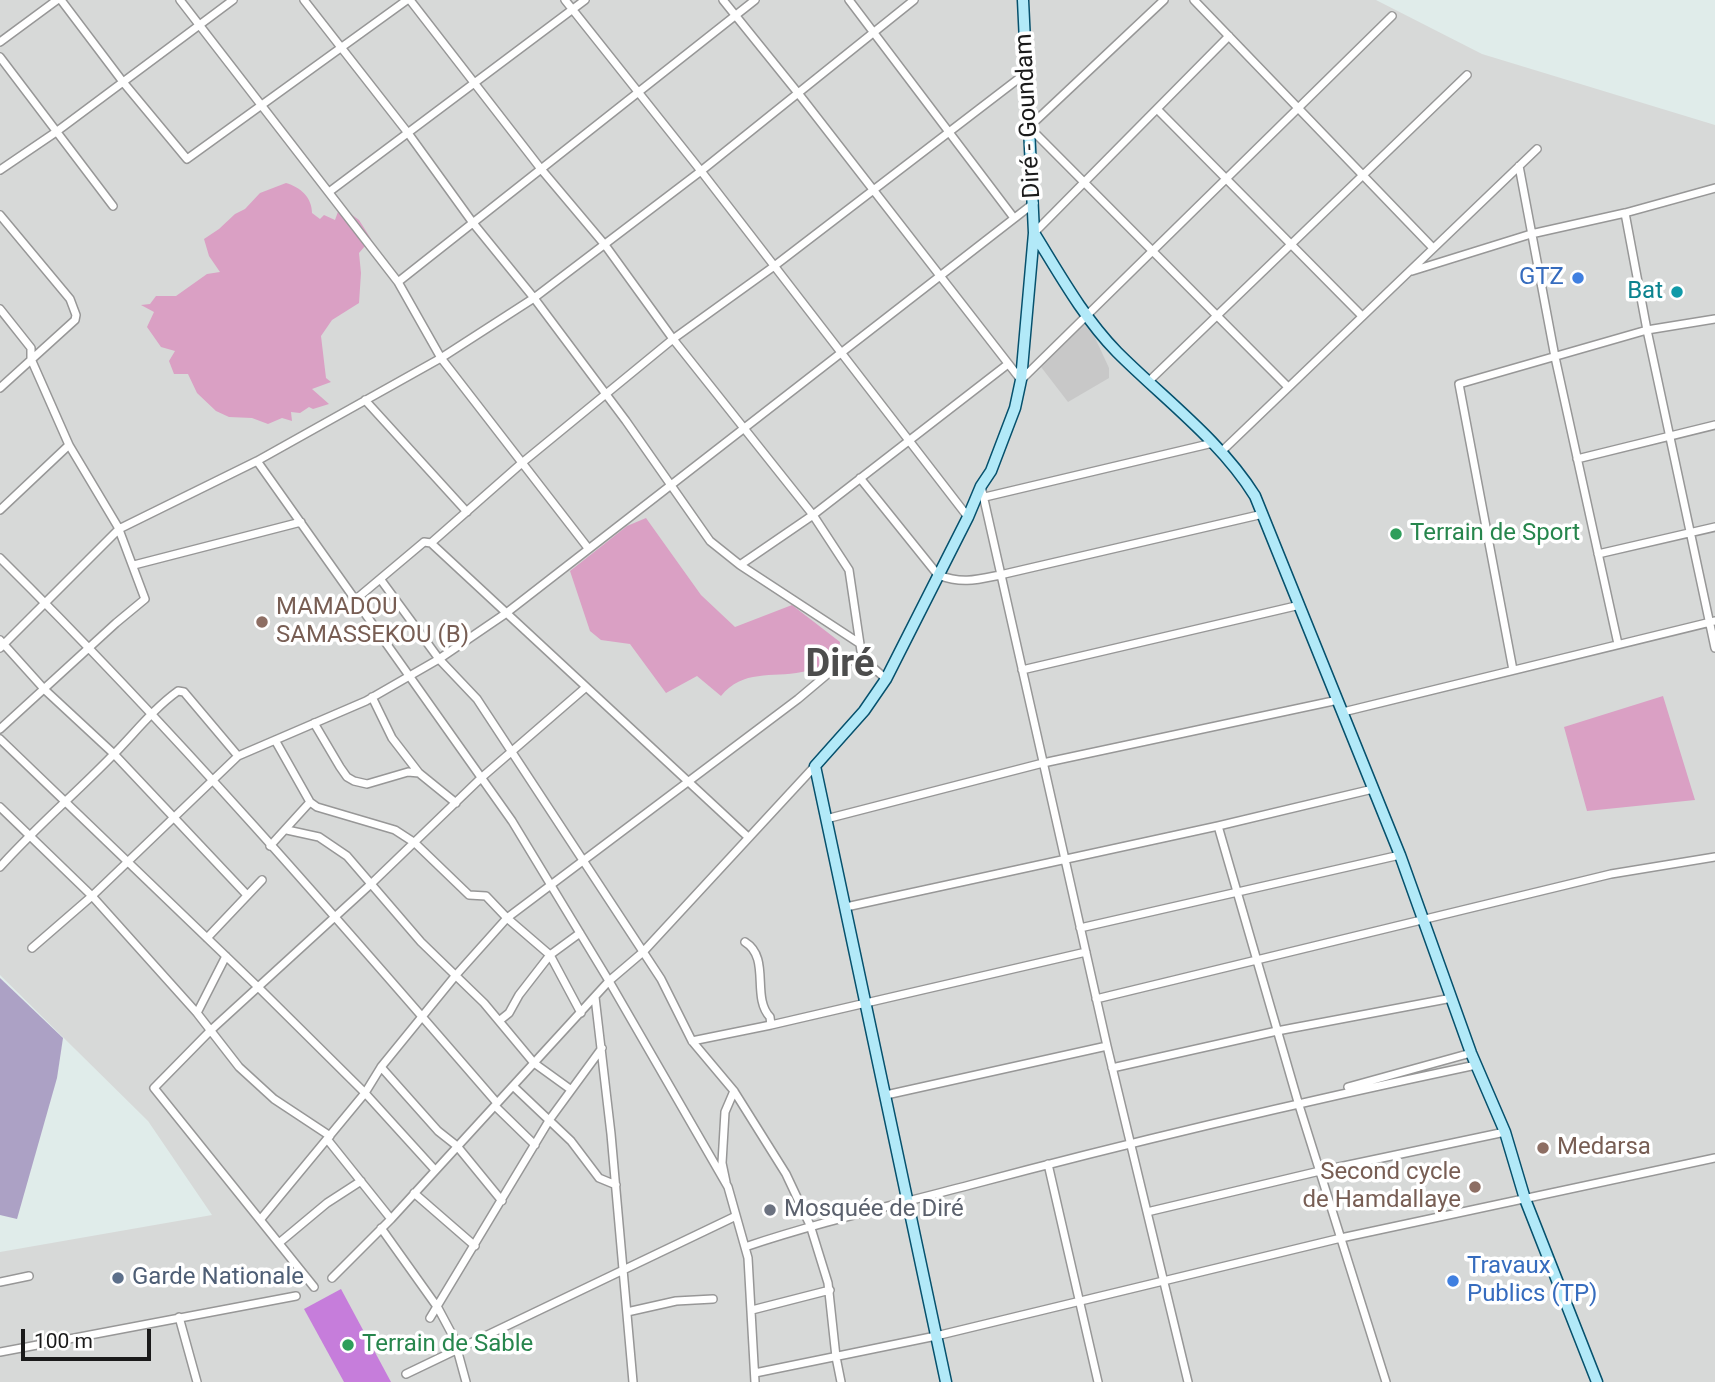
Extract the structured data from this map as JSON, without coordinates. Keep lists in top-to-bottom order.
{
  "streets": {
    "main road": ["Diré - Goundam"]
  },
  "districts": ["Diré"],
  "places": [
    "GTZ",
    "Bat",
    "Terrain de Sport",
    "MAMADOU SAMASSEKOU (B)",
    "Medarsa",
    "Second cycle de Hamdallaye",
    "Mosquée de Diré",
    "Garde Nationale",
    "Travaux Publics (TP)",
    "Terrain de Sable"
  ],
  "scale_bar": "100 m"
}
